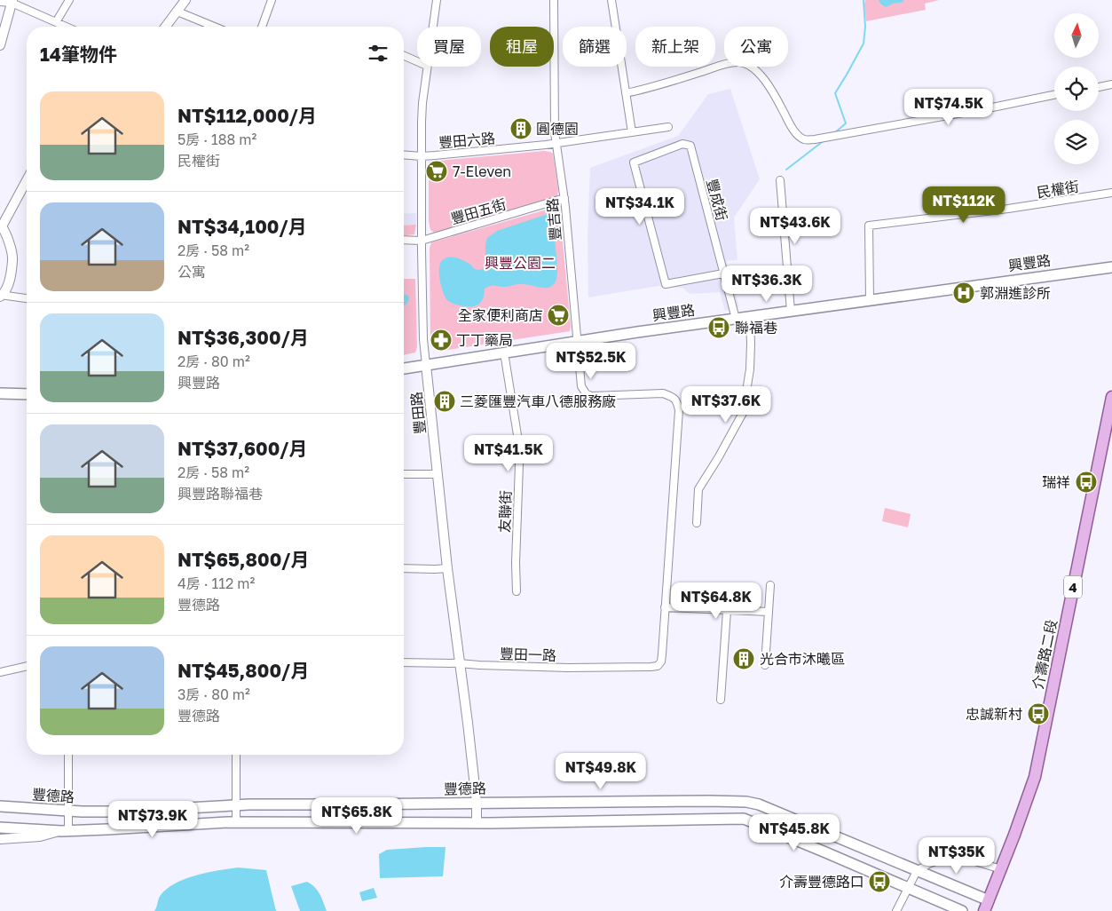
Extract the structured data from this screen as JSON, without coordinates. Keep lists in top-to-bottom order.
{
  "streets": {
    "main road": [
      "興豐路",
      "4",
      "介壽路二段",
      "豐德路"
    ],
    "street": [
      "豐田六路",
      "民權街",
      "豐成街",
      "豐田五街",
      "豐吉路",
      "豐田路",
      "友聯街",
      "豐田一路"
    ]
  },
  "crossings": [
    ["豐田六路", "豐吉路"],
    ["豐田六路", "豐田路"],
    ["民權街", "興豐路"],
    ["豐成街", "興豐路"],
    ["豐田五街", "豐吉路"],
    ["豐田五街", "豐田路"],
    ["豐吉路", "興豐路"],
    ["豐吉路", "豐田一路"],
    ["興豐路", "豐田路"],
    ["興豐路", "友聯街"],
    ["豐田路", "豐田一路"],
    ["豐田路", "豐德路"],
    ["介壽路二段", "豐德路"]
  ],
  "parks": ["興豐公園二"],
  "places": {
    "building": ["圓德園", "三菱匯豐汽車八德服務廠", "光合市沐曦區"],
    "supermarket": ["7-Eleven", "全家便利商店"],
    "hospital": ["郭淵進診所"],
    "bus stop": [
      "聯福巷",
      "瑞祥",
      "忠誠新村",
      "介壽豐德路口"
    ],
    "pharmacy": ["丁丁藥局"]
  },
  "north": "top",
  "page": {
    "chip": [
      "買屋",
      "租屋",
      "篩選",
      "新上架",
      "公寓"
    ],
    "heading": "14筆物件",
    "list": [
      {
        "name": "NT$112,000/月",
        "note": "5房 · 188 m² · 民權街"
      },
      {
        "name": "NT$34,100/月",
        "note": "2房 · 58 m² · 公寓"
      },
      {
        "name": "NT$36,300/月",
        "note": "2房 · 80 m² · 興豐路"
      },
      {
        "name": "NT$37,600/月",
        "note": "2房 · 58 m² · 興豐路聯福巷"
      },
      {
        "name": "NT$65,800/月",
        "note": "4房 · 112 m² · 豐德路"
      },
      {
        "name": "NT$45,800/月",
        "note": "3房 · 80 m² · 豐德路"
      }
    ],
    "price": [
      "NT$74.5K",
      "NT$112K",
      "NT$34.1K",
      "NT$43.6K",
      "NT$36.3K",
      "NT$52.5K",
      "NT$37.6K",
      "NT$41.5K",
      "NT$64.8K",
      "NT$49.8K",
      "NT$65.8K",
      "NT$73.9K",
      "NT$45.8K",
      "NT$35K"
    ]
  }
}
